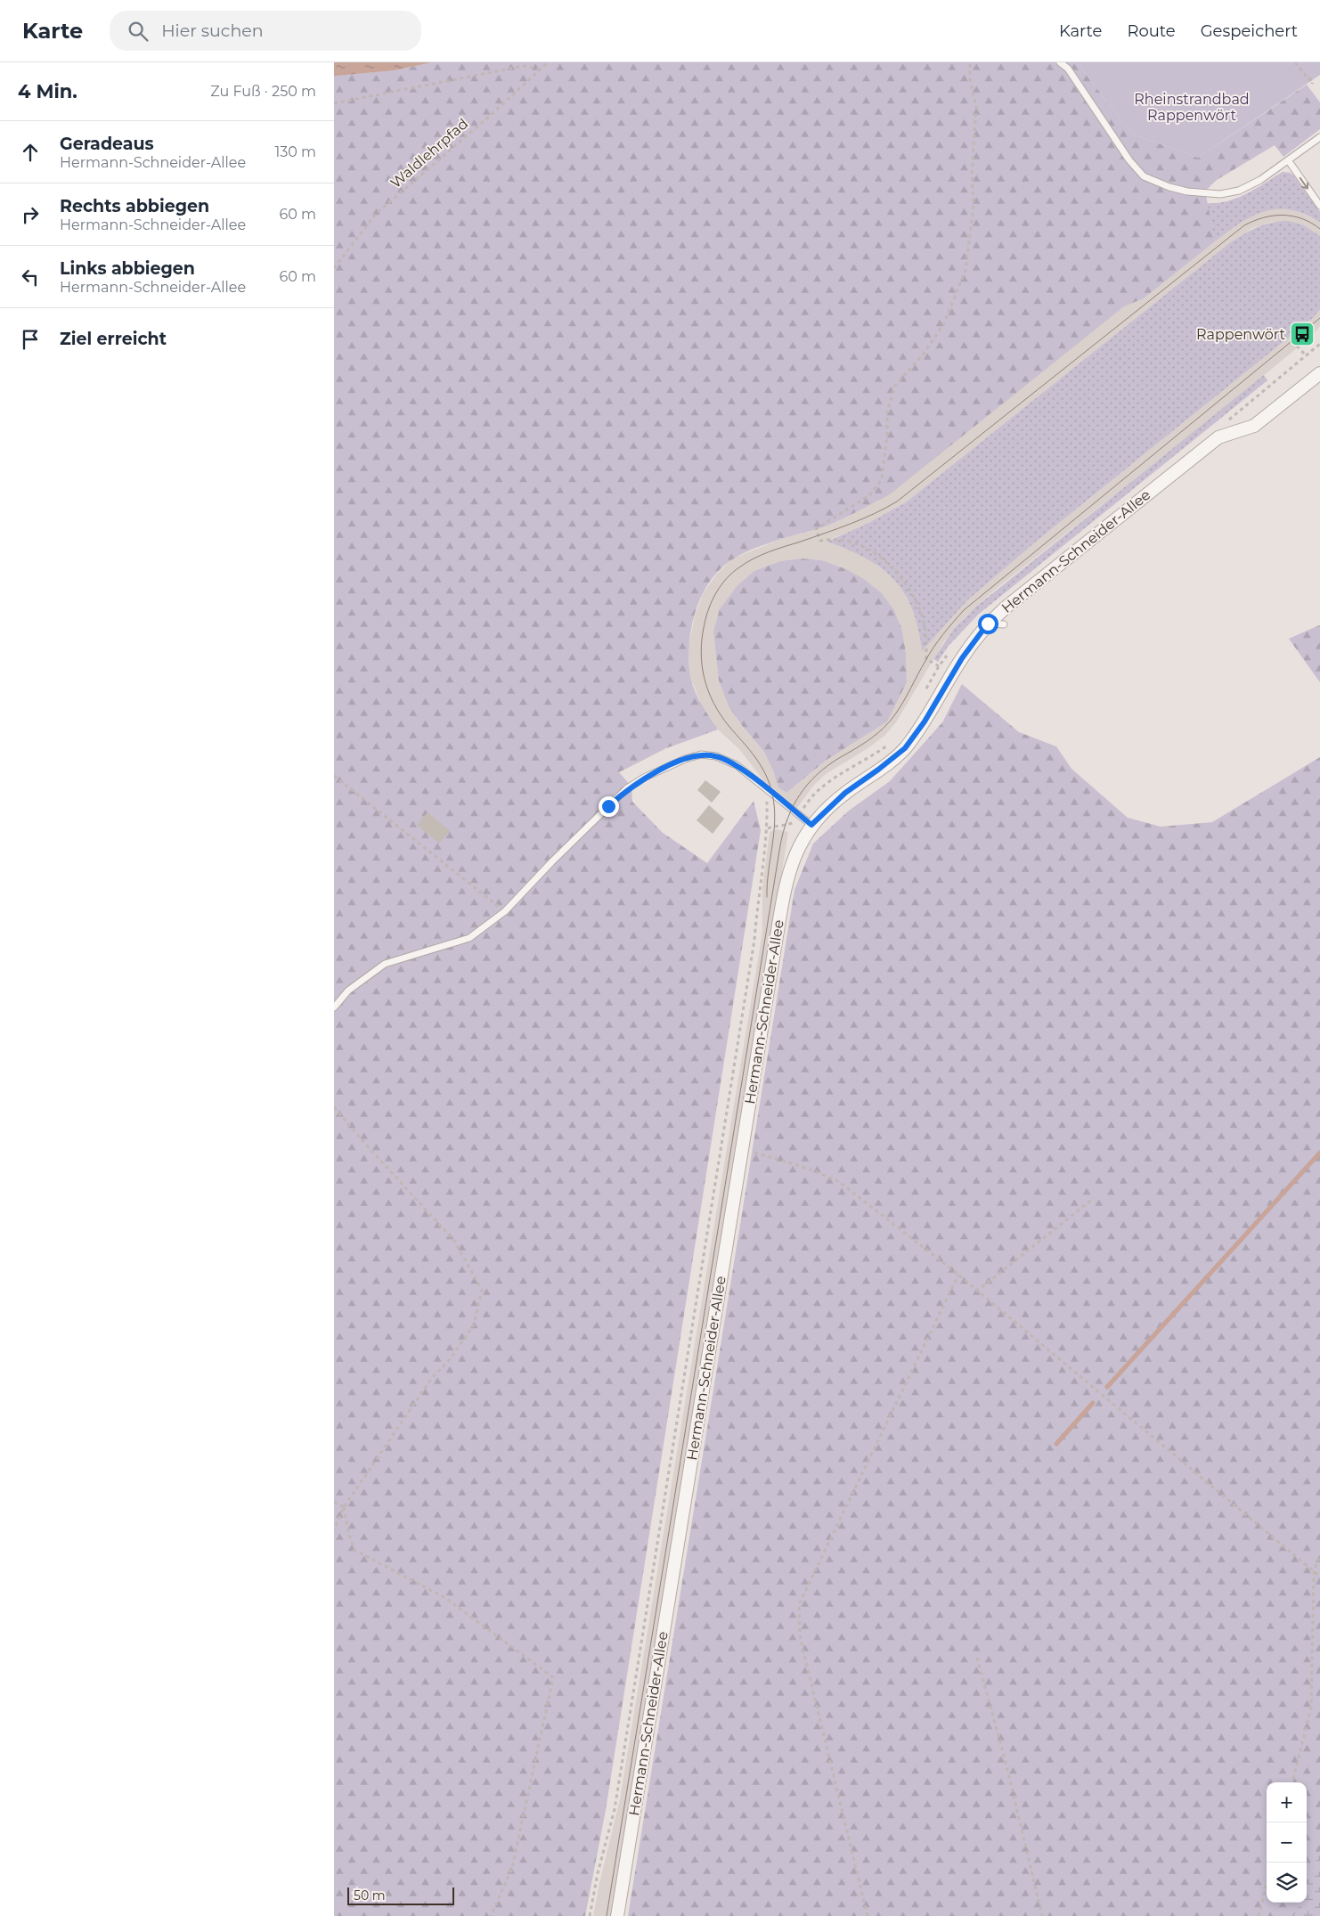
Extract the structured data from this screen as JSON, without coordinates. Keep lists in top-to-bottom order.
{
  "streets": {
    "street": ["Hermann-Schneider-Allee"],
    "path": ["Waldlehrpfad"]
  },
  "parks": ["Rheinstrandbad Rappenwört"],
  "places": {
    "bus stop": ["Rappenwört"]
  },
  "scale_bar": "50 m",
  "page": {
    "header": "Karte",
    "search": "Hier suchen",
    "nav": ["Karte", "Route", "Gespeichert"],
    "heading": ["4 Min.", "Zu Fuß · 250 m"],
    "list": [
      ["Geradeaus", "Hermann-Schneider-Allee", "130 m"],
      ["Rechts abbiegen", "Hermann-Schneider-Allee", "60 m"],
      ["Links abbiegen", "Hermann-Schneider-Allee", "60 m"],
      "Ziel erreicht"
    ],
    "map_buttons": ["+", "−"],
    "scale": "50 m"
  }
}
